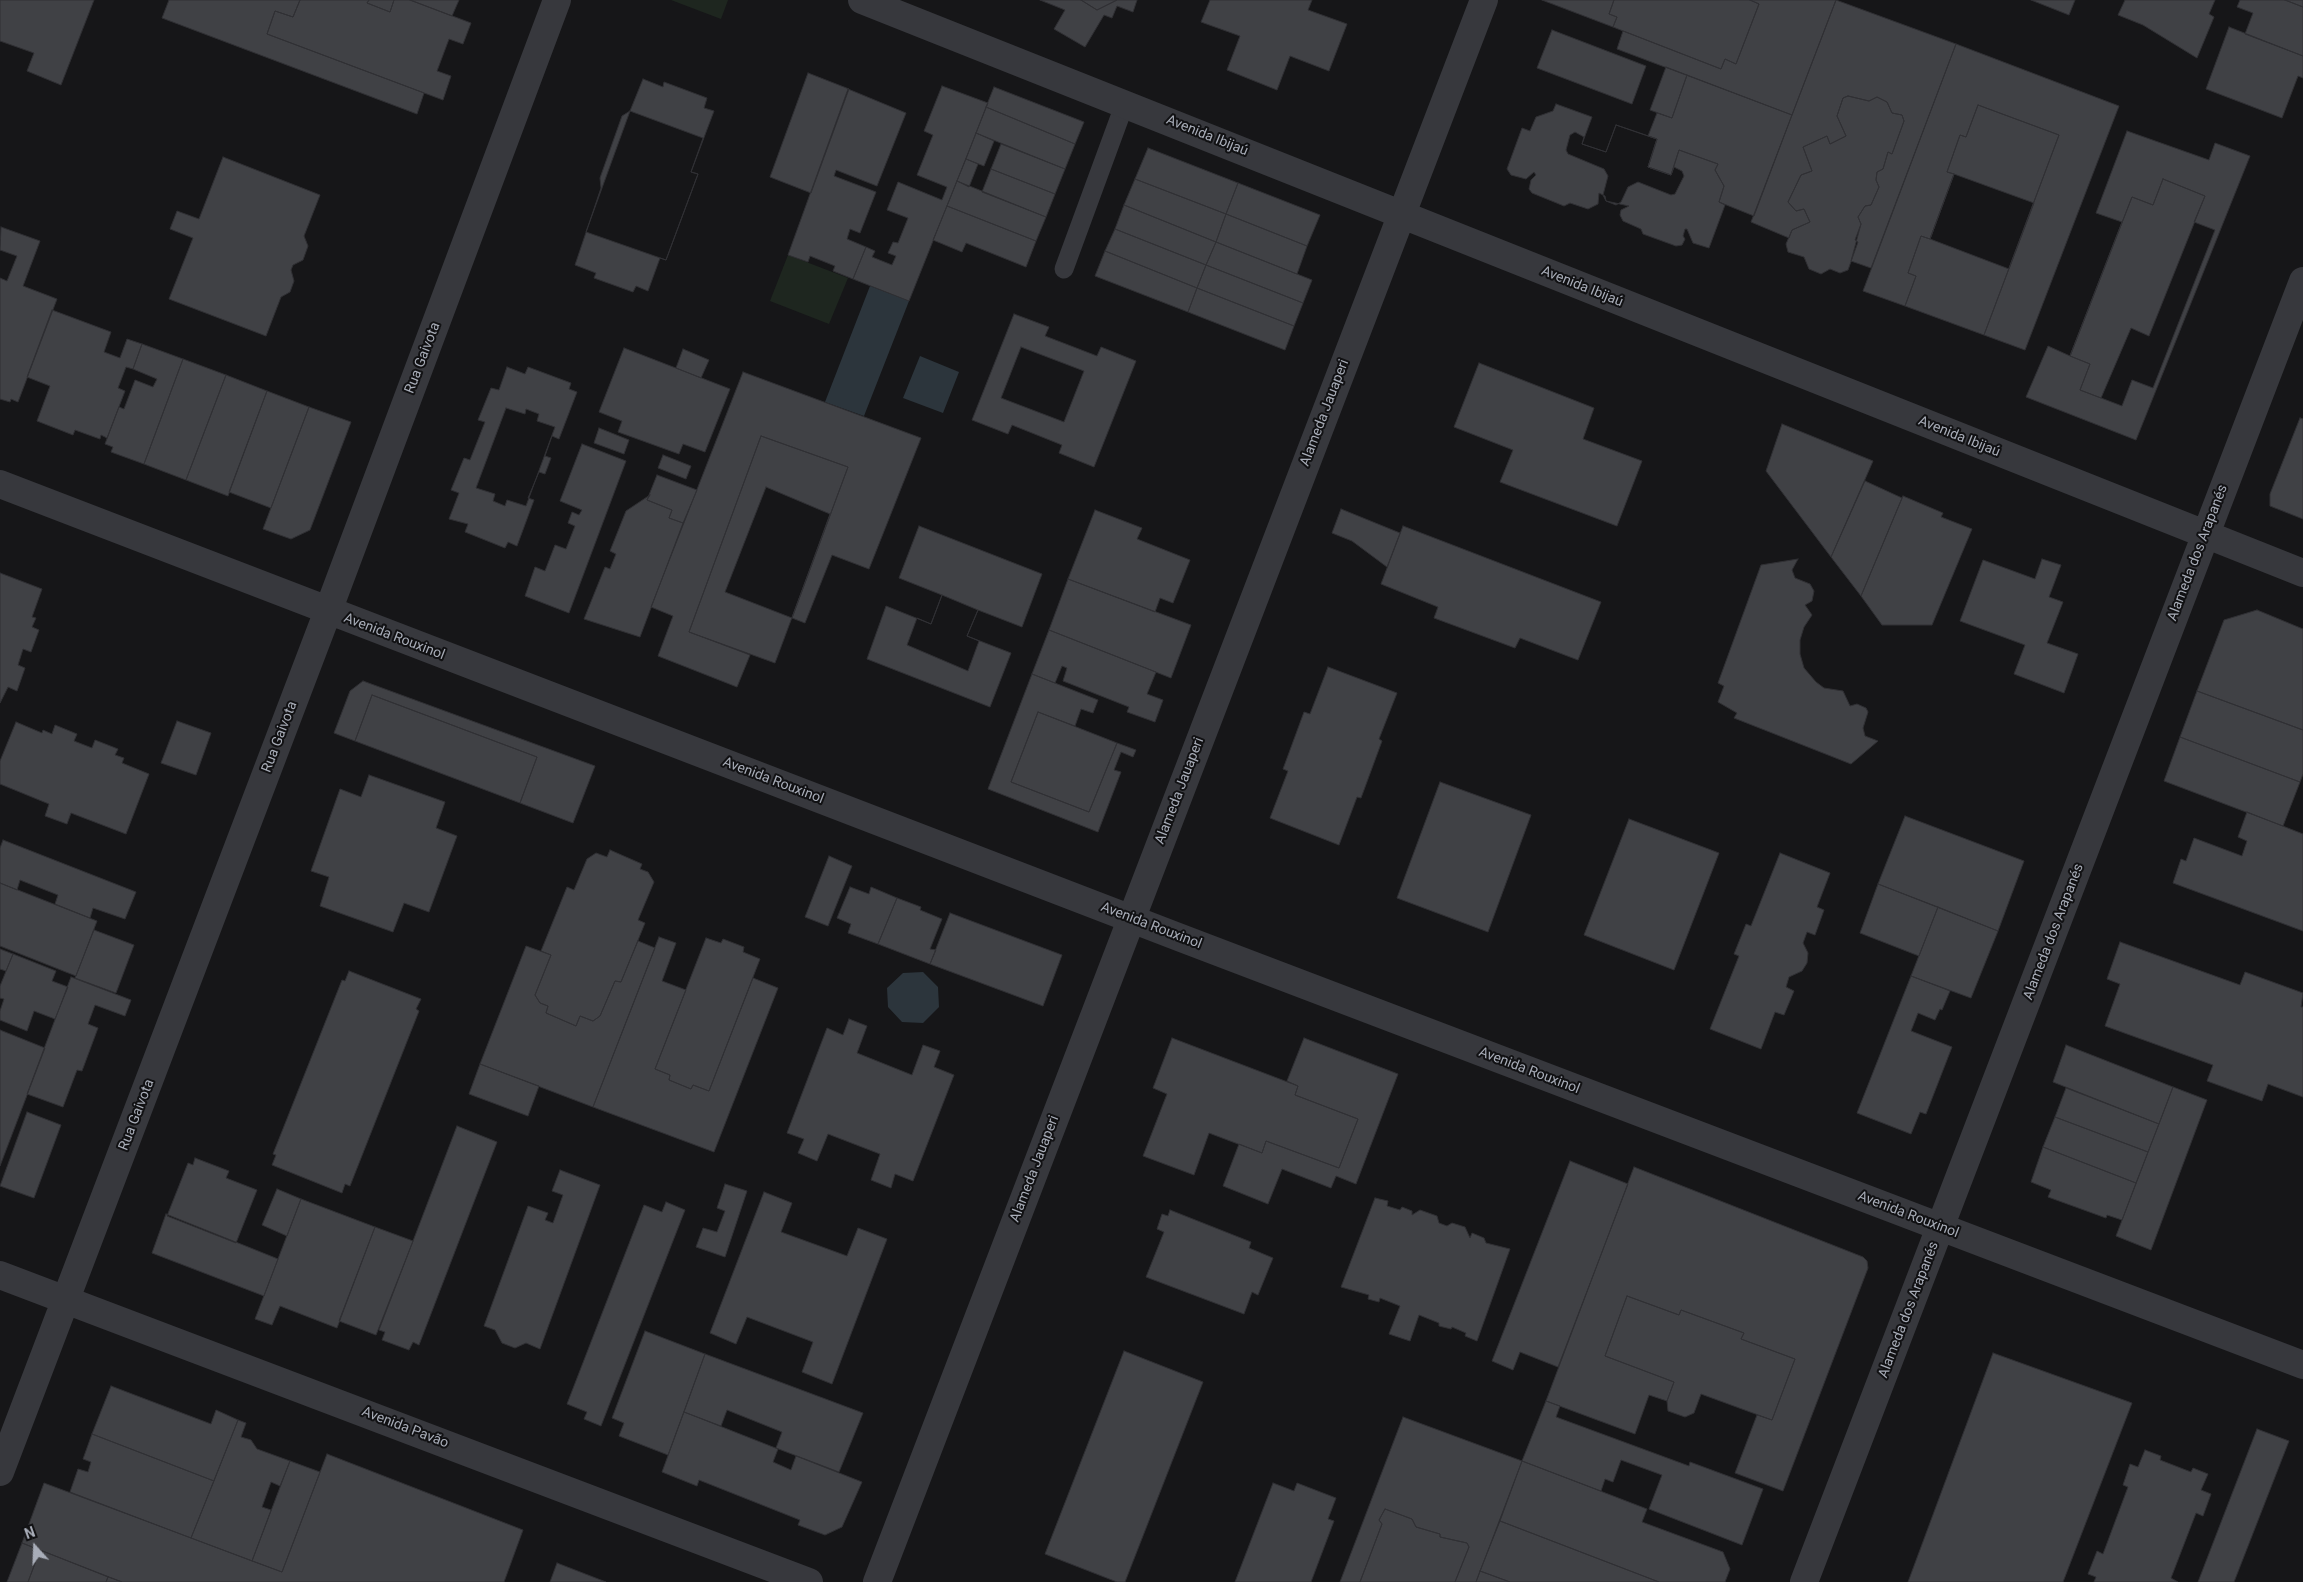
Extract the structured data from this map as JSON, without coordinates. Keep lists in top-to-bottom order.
{
  "streets": {
    "street": [
      "Avenida Ibijaú",
      "Rua Gaivota",
      "Alameda Jauaperi",
      "Alameda dos Arapanés",
      "Avenida Rouxinol",
      "Avenida Pavão"
    ]
  },
  "crossings": [
    ["Avenida Ibijaú", "Alameda Jauaperi"],
    ["Avenida Ibijaú", "Alameda dos Arapanés"],
    ["Rua Gaivota", "Avenida Rouxinol"],
    ["Rua Gaivota", "Avenida Pavão"],
    ["Alameda Jauaperi", "Avenida Rouxinol"],
    ["Alameda dos Arapanés", "Avenida Rouxinol"]
  ],
  "north": "top"
}
